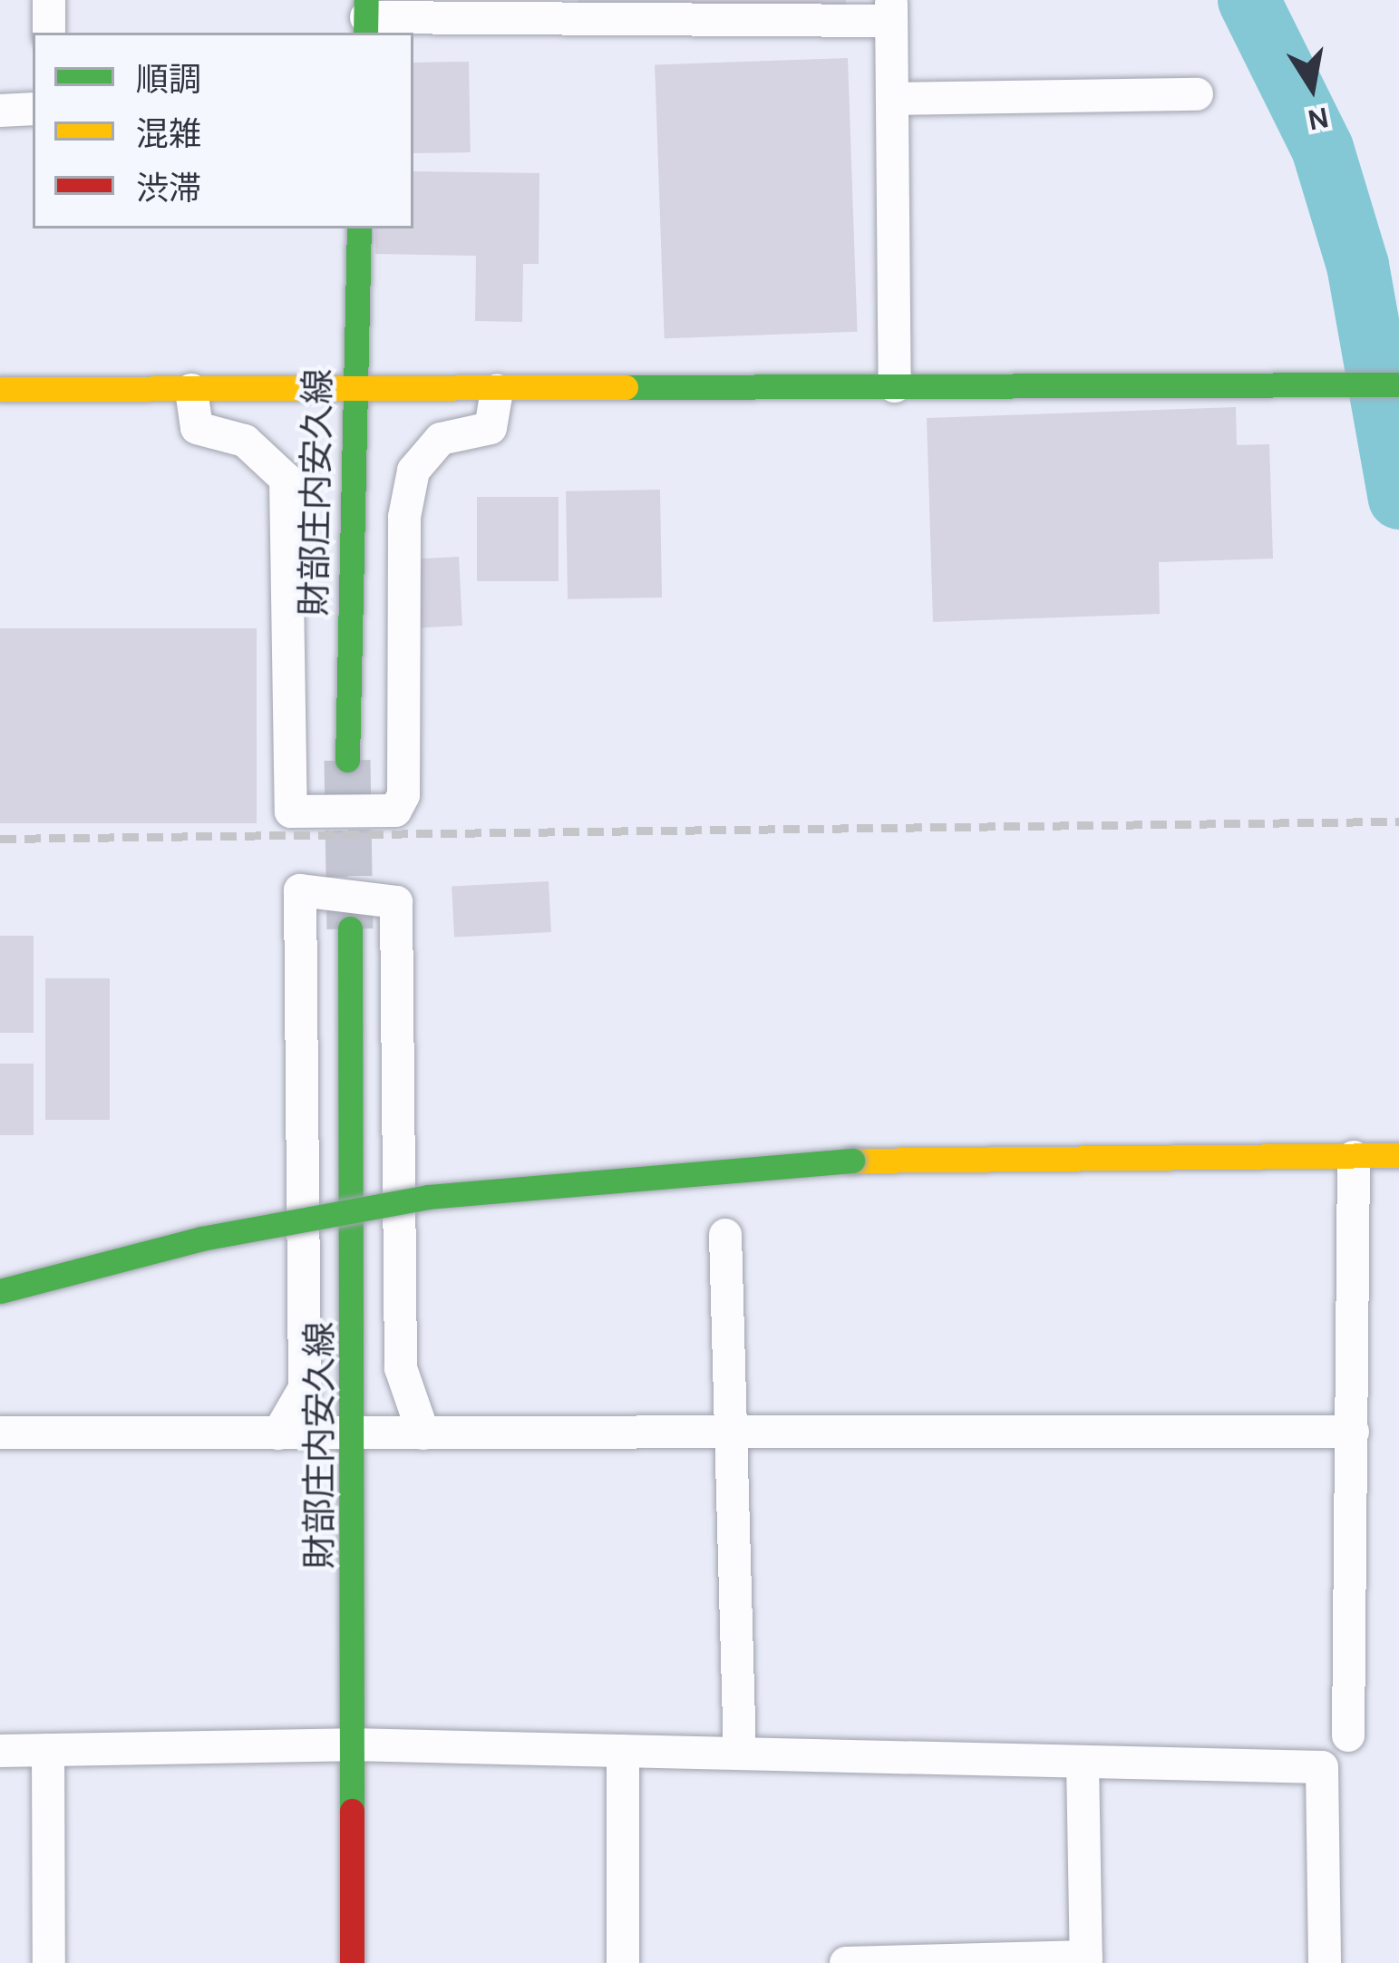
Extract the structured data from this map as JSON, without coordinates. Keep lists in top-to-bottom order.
{
  "streets": {
    "street": ["財部庄内安久線"]
  },
  "legend": ["順調", "混雑", "渋滞"],
  "north": "bottom"
}
